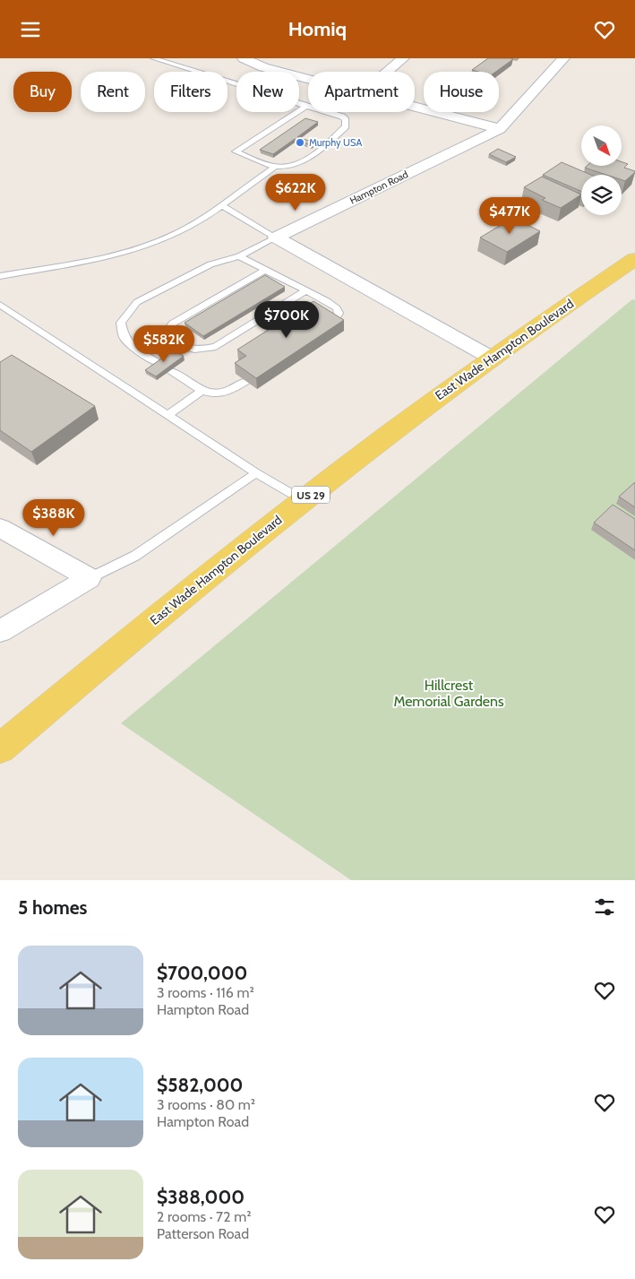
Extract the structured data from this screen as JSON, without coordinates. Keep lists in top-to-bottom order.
{
  "streets": {
    "main road": ["East Wade Hampton Boulevard", "US 29"],
    "street": ["Hampton Road"]
  },
  "parks": ["Hillcrest Memorial Gardens"],
  "places": ["Murphy USA"],
  "north": "bottom right",
  "page": {
    "header": "Homiq",
    "chip": [
      "Buy",
      "Rent",
      "Filters",
      "New",
      "Apartment",
      "House"
    ],
    "price": [
      "$622K",
      "$477K",
      "$700K",
      "$582K",
      "$388K"
    ],
    "heading": "5 homes",
    "list": [
      {
        "name": "$700,000",
        "note": "3 rooms · 116 m² · Hampton Road"
      },
      {
        "name": "$582,000",
        "note": "3 rooms · 80 m² · Hampton Road"
      },
      {
        "name": "$388,000",
        "note": "2 rooms · 72 m² · Patterson Road"
      }
    ]
  }
}
